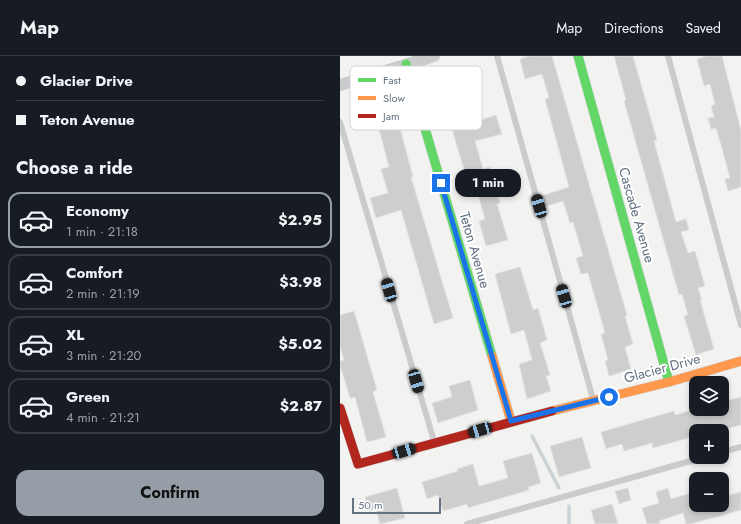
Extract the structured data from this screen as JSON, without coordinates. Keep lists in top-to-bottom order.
{
  "streets": {
    "street": ["Cascade Avenue", "Teton Avenue", "Glacier Drive"]
  },
  "crossings": [
    ["Cascade Avenue", "Glacier Drive"],
    ["Teton Avenue", "Glacier Drive"]
  ],
  "legend": ["Fast", "Slow", "Jam"],
  "scale_bar": "50 m",
  "page": {
    "header": "Map",
    "nav": ["Map", "Directions", "Saved"],
    "banner": ["Glacier Drive", "Teton Avenue"],
    "heading": "Choose a ride",
    "bubble": "1 min",
    "list": [
      {
        "name": "Economy",
        "note": "1 min · 21:18",
        "value": "$2.95"
      },
      {
        "name": "Comfort",
        "note": "2 min · 21:19",
        "value": "$3.98"
      },
      {
        "name": "XL",
        "note": "3 min · 21:20",
        "value": "$5.02"
      },
      {
        "name": "Green",
        "note": "4 min · 21:21",
        "value": "$2.87"
      }
    ],
    "map_buttons": ["+", "−"],
    "buttons": "Confirm",
    "scale": "50 m"
  }
}
